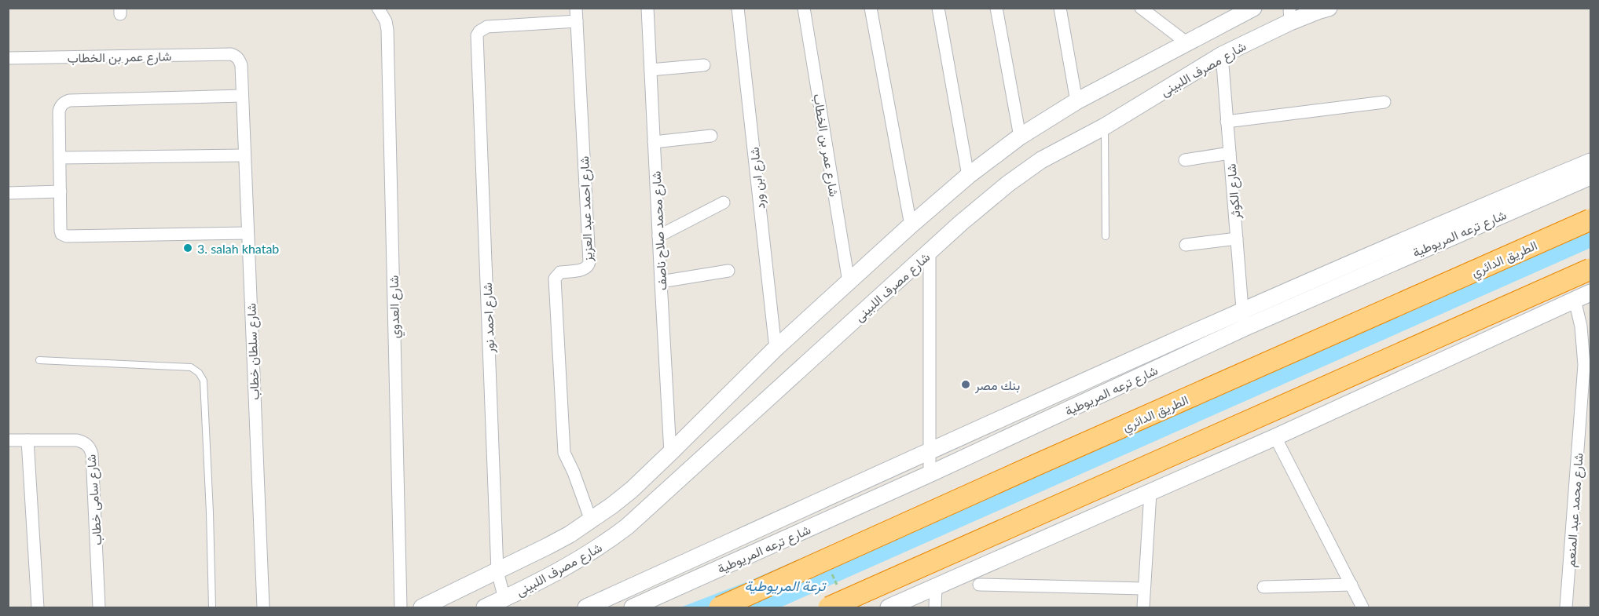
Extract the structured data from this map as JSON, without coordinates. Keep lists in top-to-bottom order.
{
  "streets": {
    "highway": ["الطريق الدائري"],
    "main road": ["شارع مصرف اللبينى", "شارع ترعه المريوطية"],
    "street": [
      "شارع عمر بن الخطاب",
      "شارع ابن ورد",
      "شارع الكوثر",
      "شارع احمد عبد العزيز",
      "شارع محمد صلاح ناصف",
      "شارع العدوي",
      "شارع احمد نور",
      "شارع سلطان خطاب",
      "شارع سامى خطاب",
      "شارع محمد عبد المنعم"
    ]
  },
  "crossings": [
    ["شارع عمر بن الخطاب", "شارع مصرف اللبينى"],
    ["شارع عمر بن الخطاب", "شارع سلطان خطاب"],
    ["شارع مصرف اللبينى", "شارع ابن ورد"],
    ["شارع مصرف اللبينى", "شارع الكوثر"],
    ["شارع مصرف اللبينى", "شارع احمد عبد العزيز"],
    ["شارع مصرف اللبينى", "شارع محمد صلاح ناصف"],
    ["شارع مصرف اللبينى", "شارع احمد نور"],
    ["شارع الكوثر", "شارع ترعه المريوطية"],
    ["شارع احمد عبد العزيز", "شارع احمد نور"]
  ],
  "water": ["ترعة المريوطية"],
  "places": ["3. salah khatab", "بنك مصر"]
}
